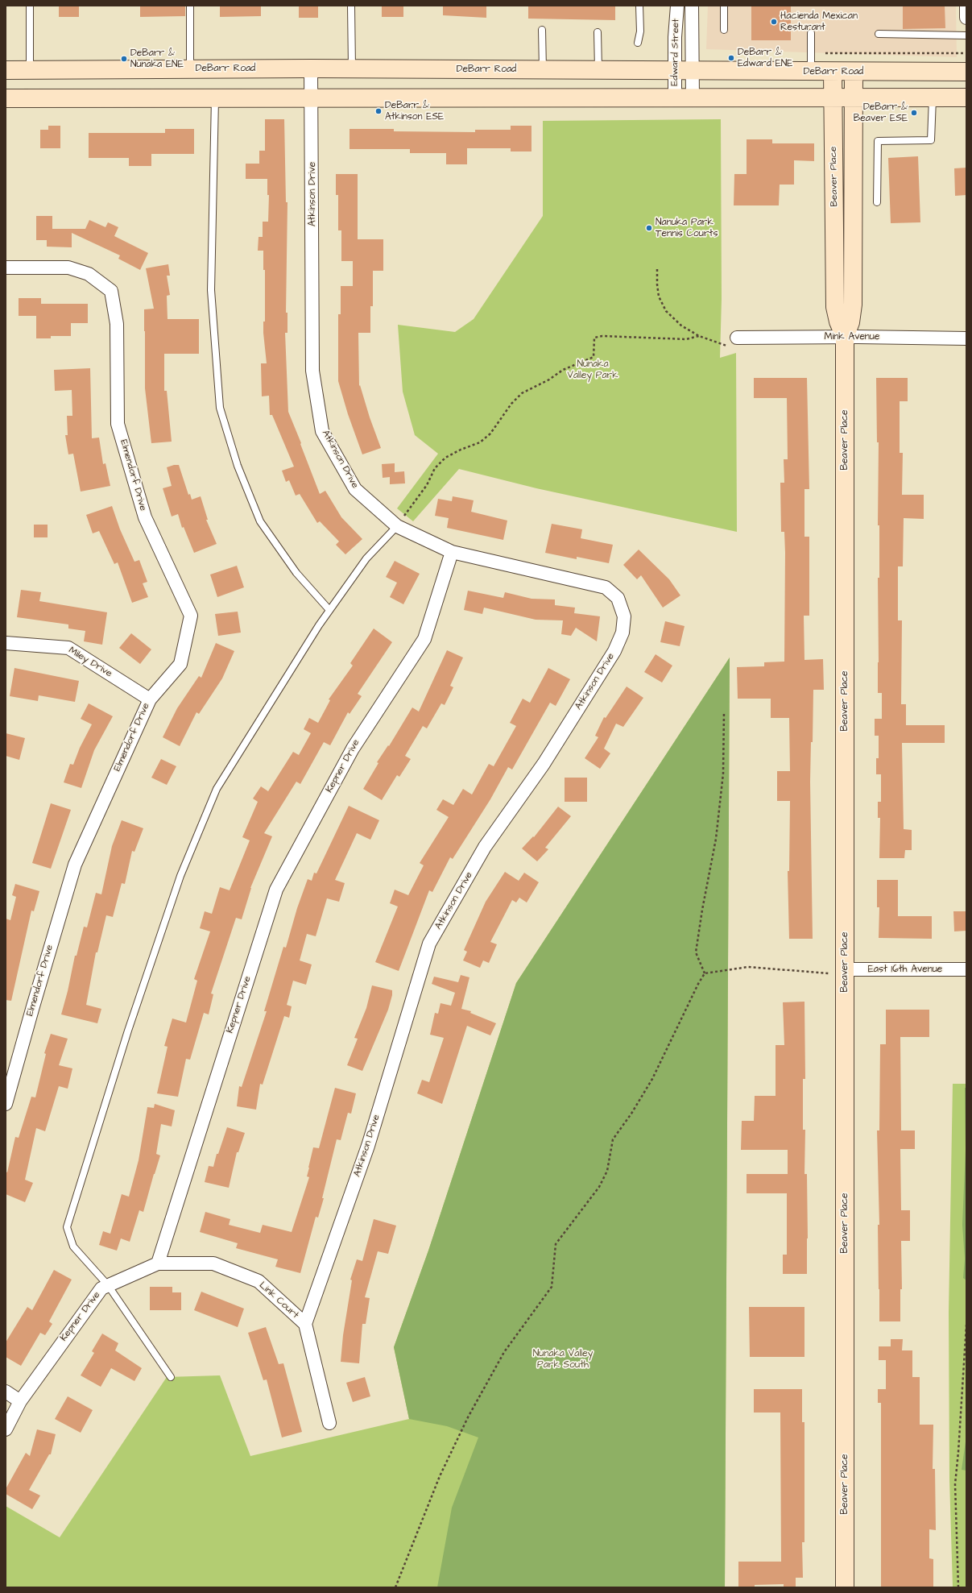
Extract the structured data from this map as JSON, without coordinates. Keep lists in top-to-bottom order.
{
  "streets": {
    "main road": ["DeBarr Road", "Beaver Place"],
    "street": [
      "Edward Street",
      "Atkinson Drive",
      "Mink Avenue",
      "Elmendorf Drive",
      "Miley Drive",
      "Kepner Drive",
      "East 16th Avenue",
      "Link Court"
    ]
  },
  "crossings": [
    ["Edward Street", "DeBarr Road"],
    ["DeBarr Road", "Beaver Place"],
    ["DeBarr Road", "Atkinson Drive"],
    ["Beaver Place", "Mink Avenue"],
    ["Beaver Place", "East 16th Avenue"],
    ["Atkinson Drive", "Kepner Drive"],
    ["Atkinson Drive", "Link Court"],
    ["Elmendorf Drive", "Miley Drive"],
    ["Kepner Drive", "Link Court"]
  ],
  "parks": ["Nunaka Valley Park", "Nunaka Valley Park South"],
  "places": [
    "Hacienda Mexican Resturant",
    "DeBarr & Edward ENE",
    "DeBarr & Nunaka ENE",
    "DeBarr & Atkinson ESE",
    "DeBarr & Beaver ESE",
    "Nanuka Park Tennis Courts"
  ]
}
